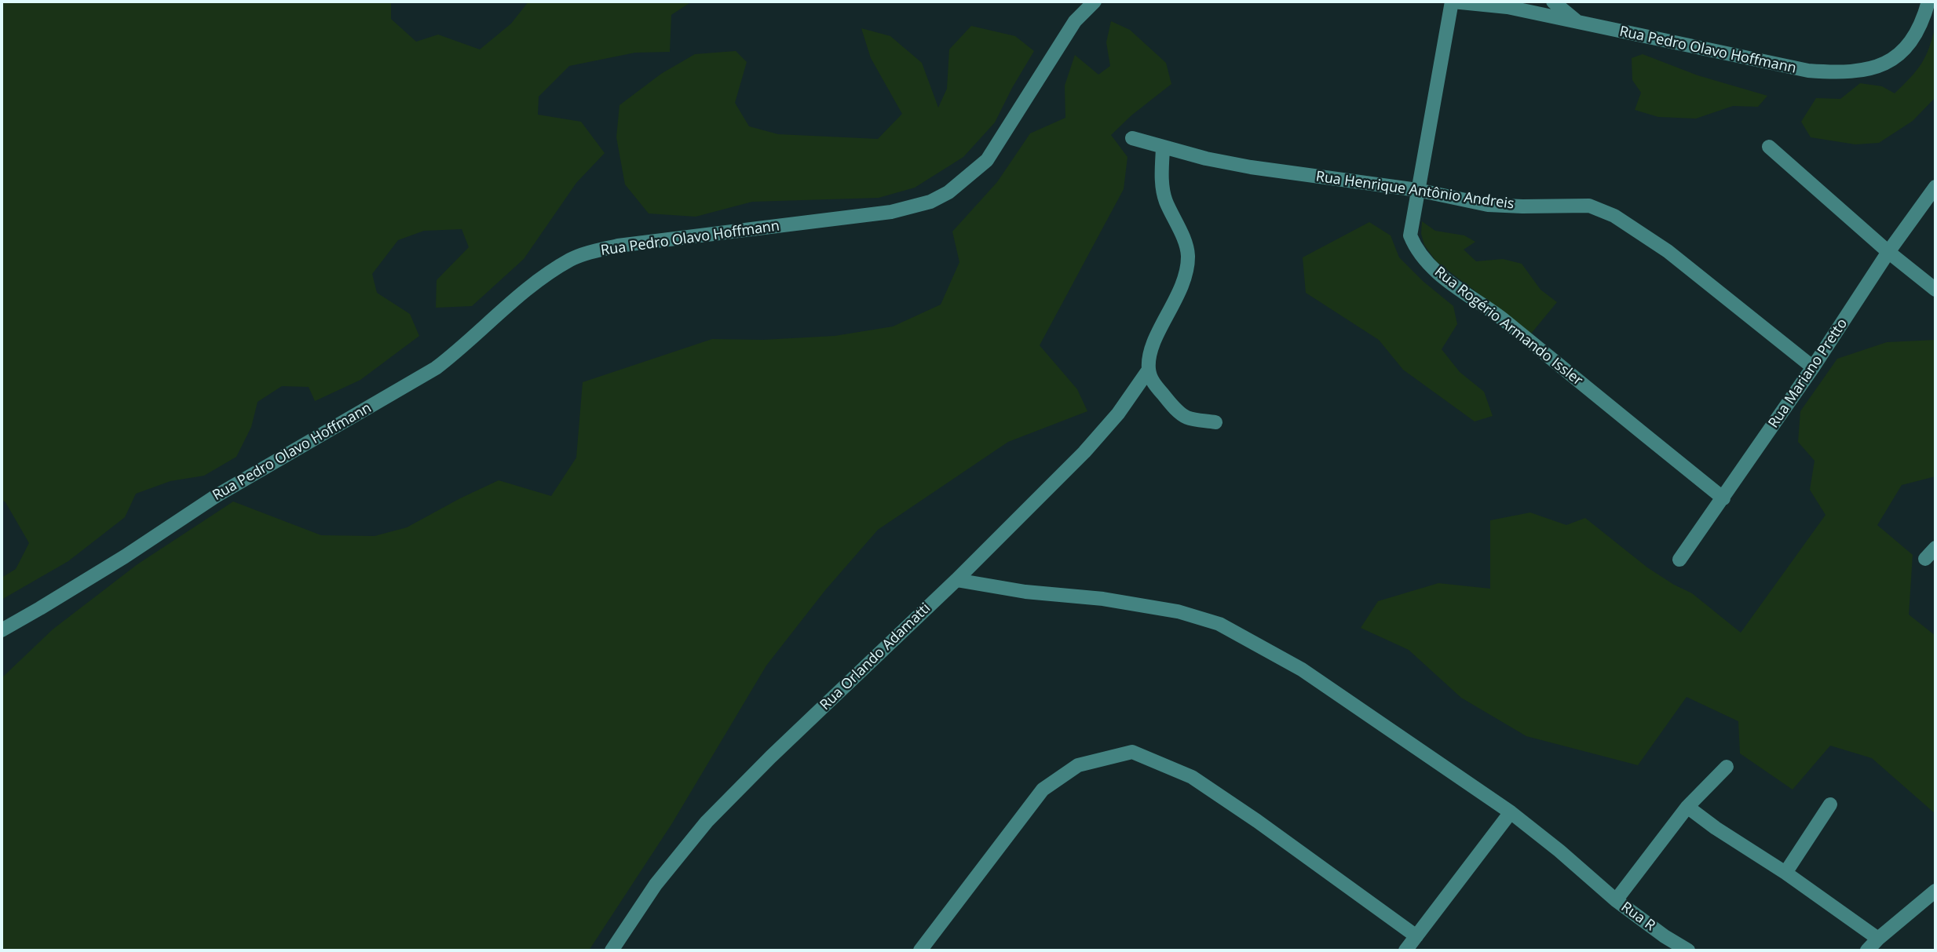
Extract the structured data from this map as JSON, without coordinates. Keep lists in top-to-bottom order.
{
  "streets": {
    "street": [
      "Rua Pedro Olavo Hoffmann",
      "Rua Henrique Antônio Andreis",
      "Rua Rogério Armando Issler",
      "Rua Mariano Pretto",
      "Rua Orlando Adamatti",
      "Rua R"
    ]
  },
  "crossings": [
    ["Rua Pedro Olavo Hoffmann", "Rua Rogério Armando Issler"],
    ["Rua Henrique Antônio Andreis", "Rua Rogério Armando Issler"],
    ["Rua Henrique Antônio Andreis", "Rua Mariano Pretto"],
    ["Rua Henrique Antônio Andreis", "Rua Orlando Adamatti"],
    ["Rua Rogério Armando Issler", "Rua Mariano Pretto"],
    ["Rua Orlando Adamatti", "Rua R"]
  ]
}
